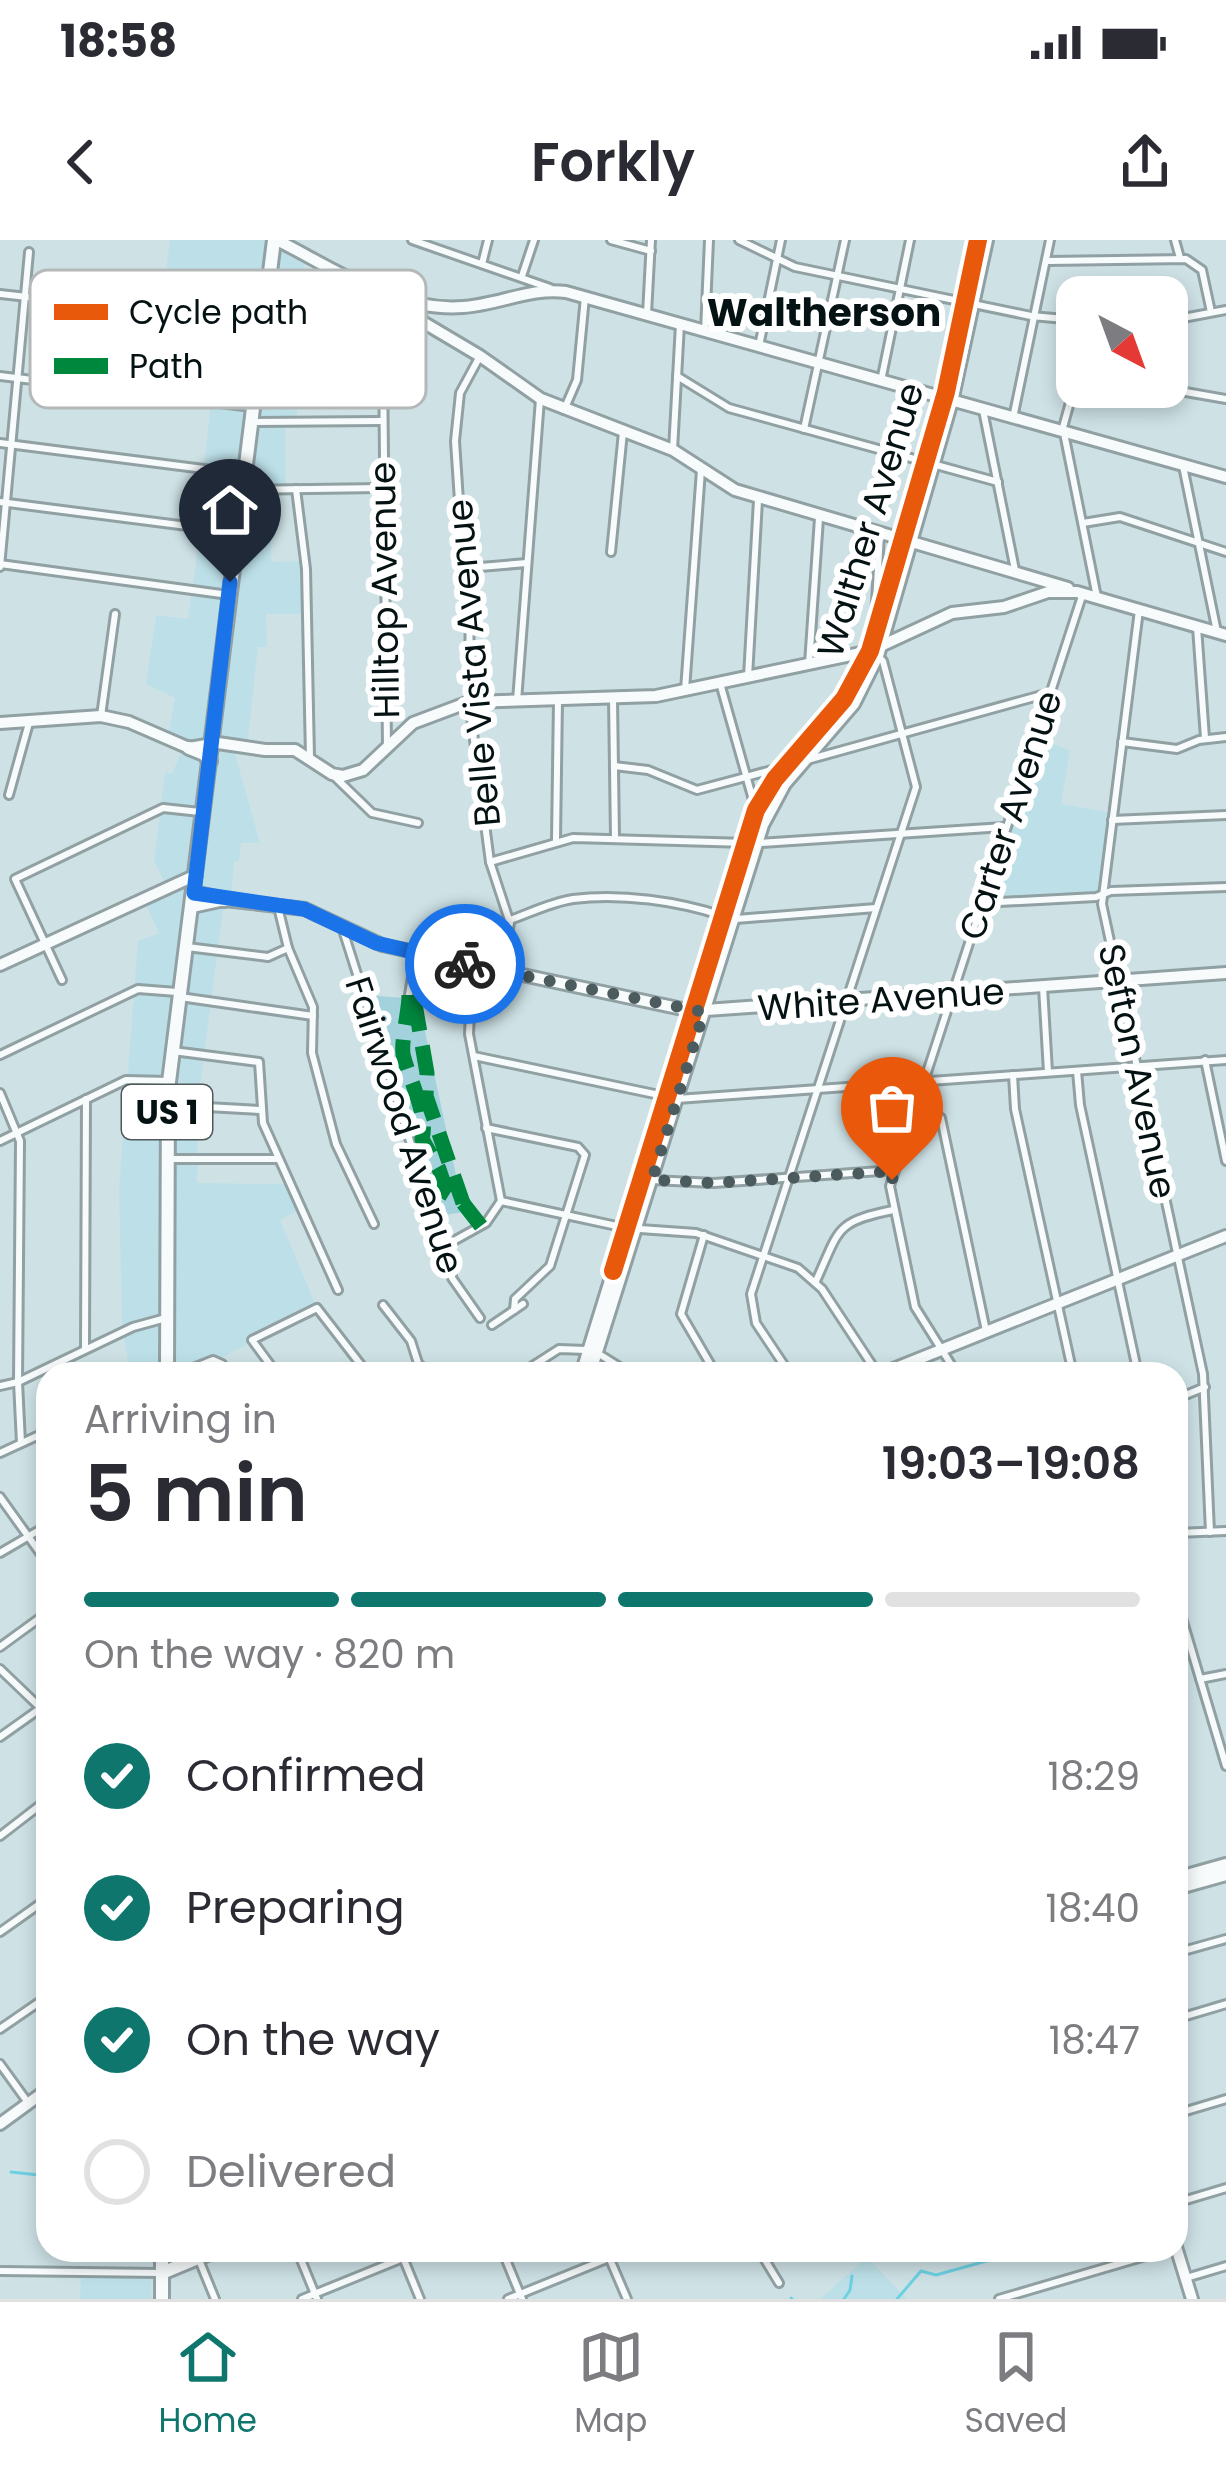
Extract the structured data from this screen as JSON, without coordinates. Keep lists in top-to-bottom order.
{
  "streets": {
    "main road": ["US 1"],
    "street": [
      "Walther Avenue",
      "Hilltop Avenue",
      "Belle Vista Avenue",
      "Carter Avenue",
      "White Avenue",
      "Sefton Avenue",
      "Fairwood Avenue"
    ]
  },
  "crossings": [
    ["Walther Avenue", "White Avenue"],
    ["Belle Vista Avenue", "White Avenue"],
    ["Carter Avenue", "White Avenue"],
    ["White Avenue", "Sefton Avenue"],
    ["White Avenue", "Fairwood Avenue"]
  ],
  "districts": ["Waltherson"],
  "legend": ["Cycle path", "Path"],
  "north": "bottom right",
  "page": {
    "status": "18:58",
    "header": "Forkly",
    "heading": ["5 min", "Arriving in", "19:03–19:08"],
    "bar": "On the way · 820 m",
    "list": [
      ["Confirmed", "18:29"],
      ["Preparing", "18:40"],
      ["On the way", "18:47"],
      "Delivered"
    ],
    "tabs": ["Home", "Map", "Saved"]
  }
}
